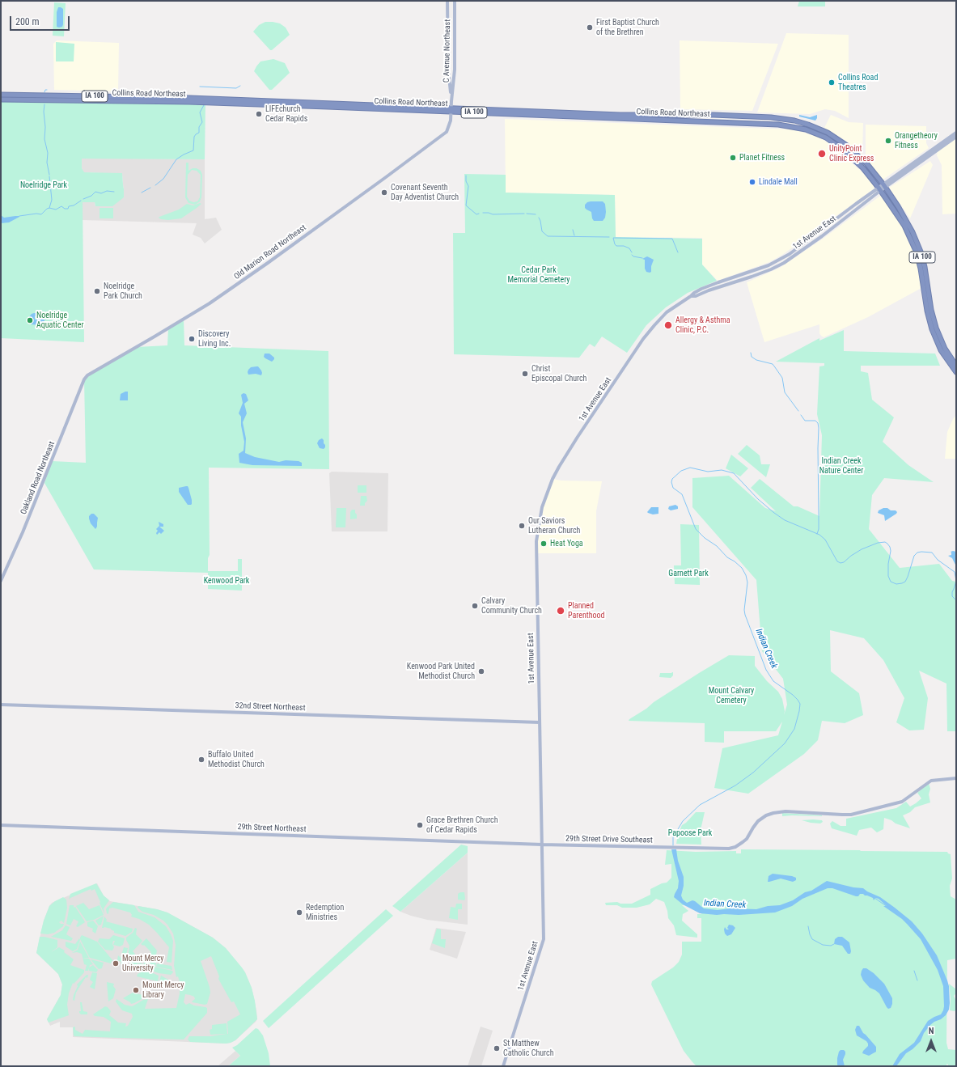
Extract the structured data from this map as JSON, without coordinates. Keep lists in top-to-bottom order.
{
  "streets": {
    "highway": ["Collins Road Northeast", "IA 100"],
    "main road": [
      "C Avenue Northeast",
      "1st Avenue East",
      "Old Marion Road Northeast",
      "Oakland Road Northeast",
      "32nd Street Northeast",
      "29th Street Northeast",
      "29th Street Drive Southeast"
    ]
  },
  "crossings": [
    ["C Avenue Northeast", "Collins Road Northeast"],
    ["C Avenue Northeast", "Old Marion Road Northeast"],
    ["Collins Road Northeast", "IA 100"],
    ["Collins Road Northeast", "1st Avenue East"],
    ["IA 100", "1st Avenue East"],
    ["1st Avenue East", "32nd Street Northeast"],
    ["1st Avenue East", "29th Street Northeast"],
    ["1st Avenue East", "29th Street Drive Southeast"],
    ["Old Marion Road Northeast", "Oakland Road Northeast"],
    ["29th Street Northeast", "29th Street Drive Southeast"]
  ],
  "water": ["Indian Creek"],
  "parks": [
    "Noelridge Park",
    "Cedar Park Memorial Cemetery",
    "Indian Creek Nature Center",
    "Garnett Park",
    "Kenwood Park",
    "Mount Calvary Cemetery",
    "Papoose Park"
  ],
  "places": [
    "First Baptist Church of the Brethren",
    "Collins Road Theatres",
    "LIFEchurch Cedar Rapids",
    "Orangetheory Fitness",
    "UnityPoint Clinic Express",
    "Planet Fitness",
    "Lindale Mall",
    "Covenant Seventh Day Adventist Church",
    "Noelridge Park Church",
    "Noelridge Aquatic Center",
    "Allergy & Asthma Clinic, P.C.",
    "Discovery Living Inc.",
    "Christ Episcopal Church",
    "Our Saviors Lutheran Church",
    "Heat Yoga",
    "Calvary Community Church",
    "Planned Parenthood",
    "Kenwood Park United Methodist Church",
    "Buffalo United Methodist Church",
    "Grace Brethren Church of Cedar Rapids",
    "Redemption Ministries",
    "Mount Mercy University",
    "Mount Mercy Library",
    "St Matthew Catholic Church"
  ],
  "scale_bar": "200 m",
  "north": "top"
}
